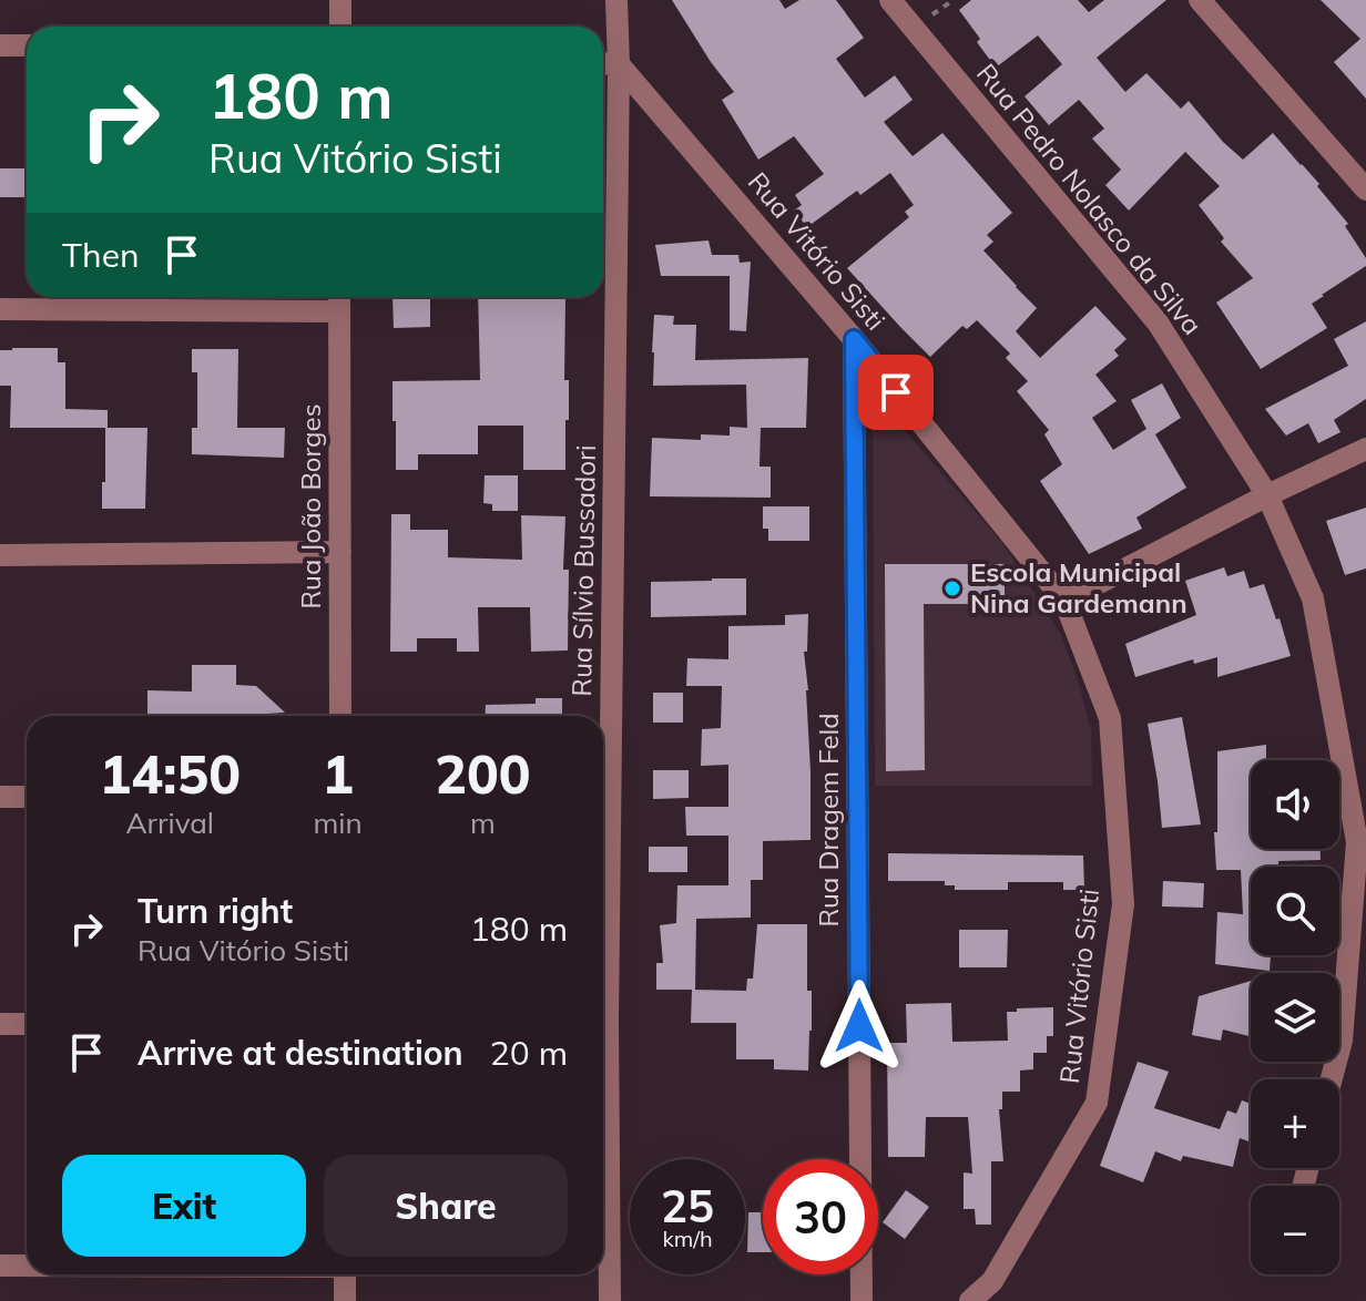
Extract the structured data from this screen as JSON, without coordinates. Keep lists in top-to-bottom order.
{
  "streets": {
    "street": [
      "Rua Pedro Nolasco da Silva",
      "Rua Vitório Sisti",
      "Rua João Borges",
      "Rua Sílvio Bussadori",
      "Rua Dragem Feld"
    ]
  },
  "crossings": [
    ["Rua Vitório Sisti", "Rua Sílvio Bussadori"],
    ["Rua Vitório Sisti", "Rua Dragem Feld"]
  ],
  "places": ["Escola Municipal Nina Gardemann"],
  "page": {
    "turn": ["180 m", "Rua Vitório Sisti"],
    "then": "Then",
    "eta": [
      "14:50",
      "Arrival",
      "1",
      "min",
      "200",
      "m"
    ],
    "map_buttons": ["+", "−"],
    "list": [
      {
        "name": "Turn right",
        "note": "Rua Vitório Sisti",
        "value": "180 m"
      },
      {
        "name": "Arrive at destination",
        "value": "20 m"
      }
    ],
    "buttons": ["Exit", "Share"],
    "speed": "25 km/h",
    "limit": "30"
  }
}
